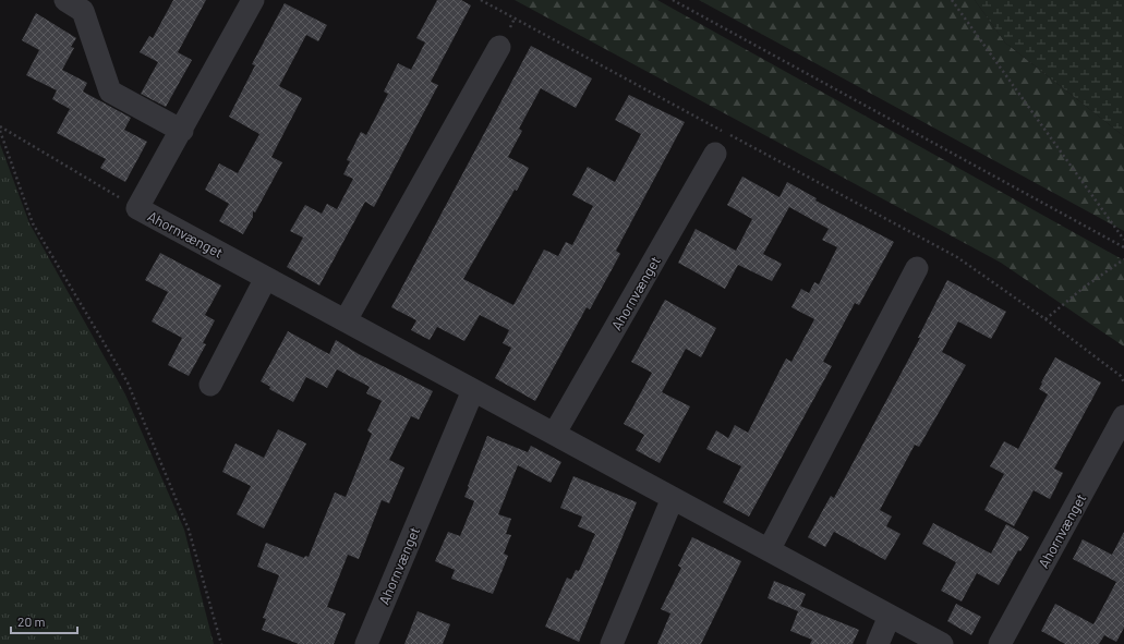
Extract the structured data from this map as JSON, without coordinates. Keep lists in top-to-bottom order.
{
  "streets": {
    "street": ["Ahornvænget"]
  },
  "scale_bar": "20 m"
}
